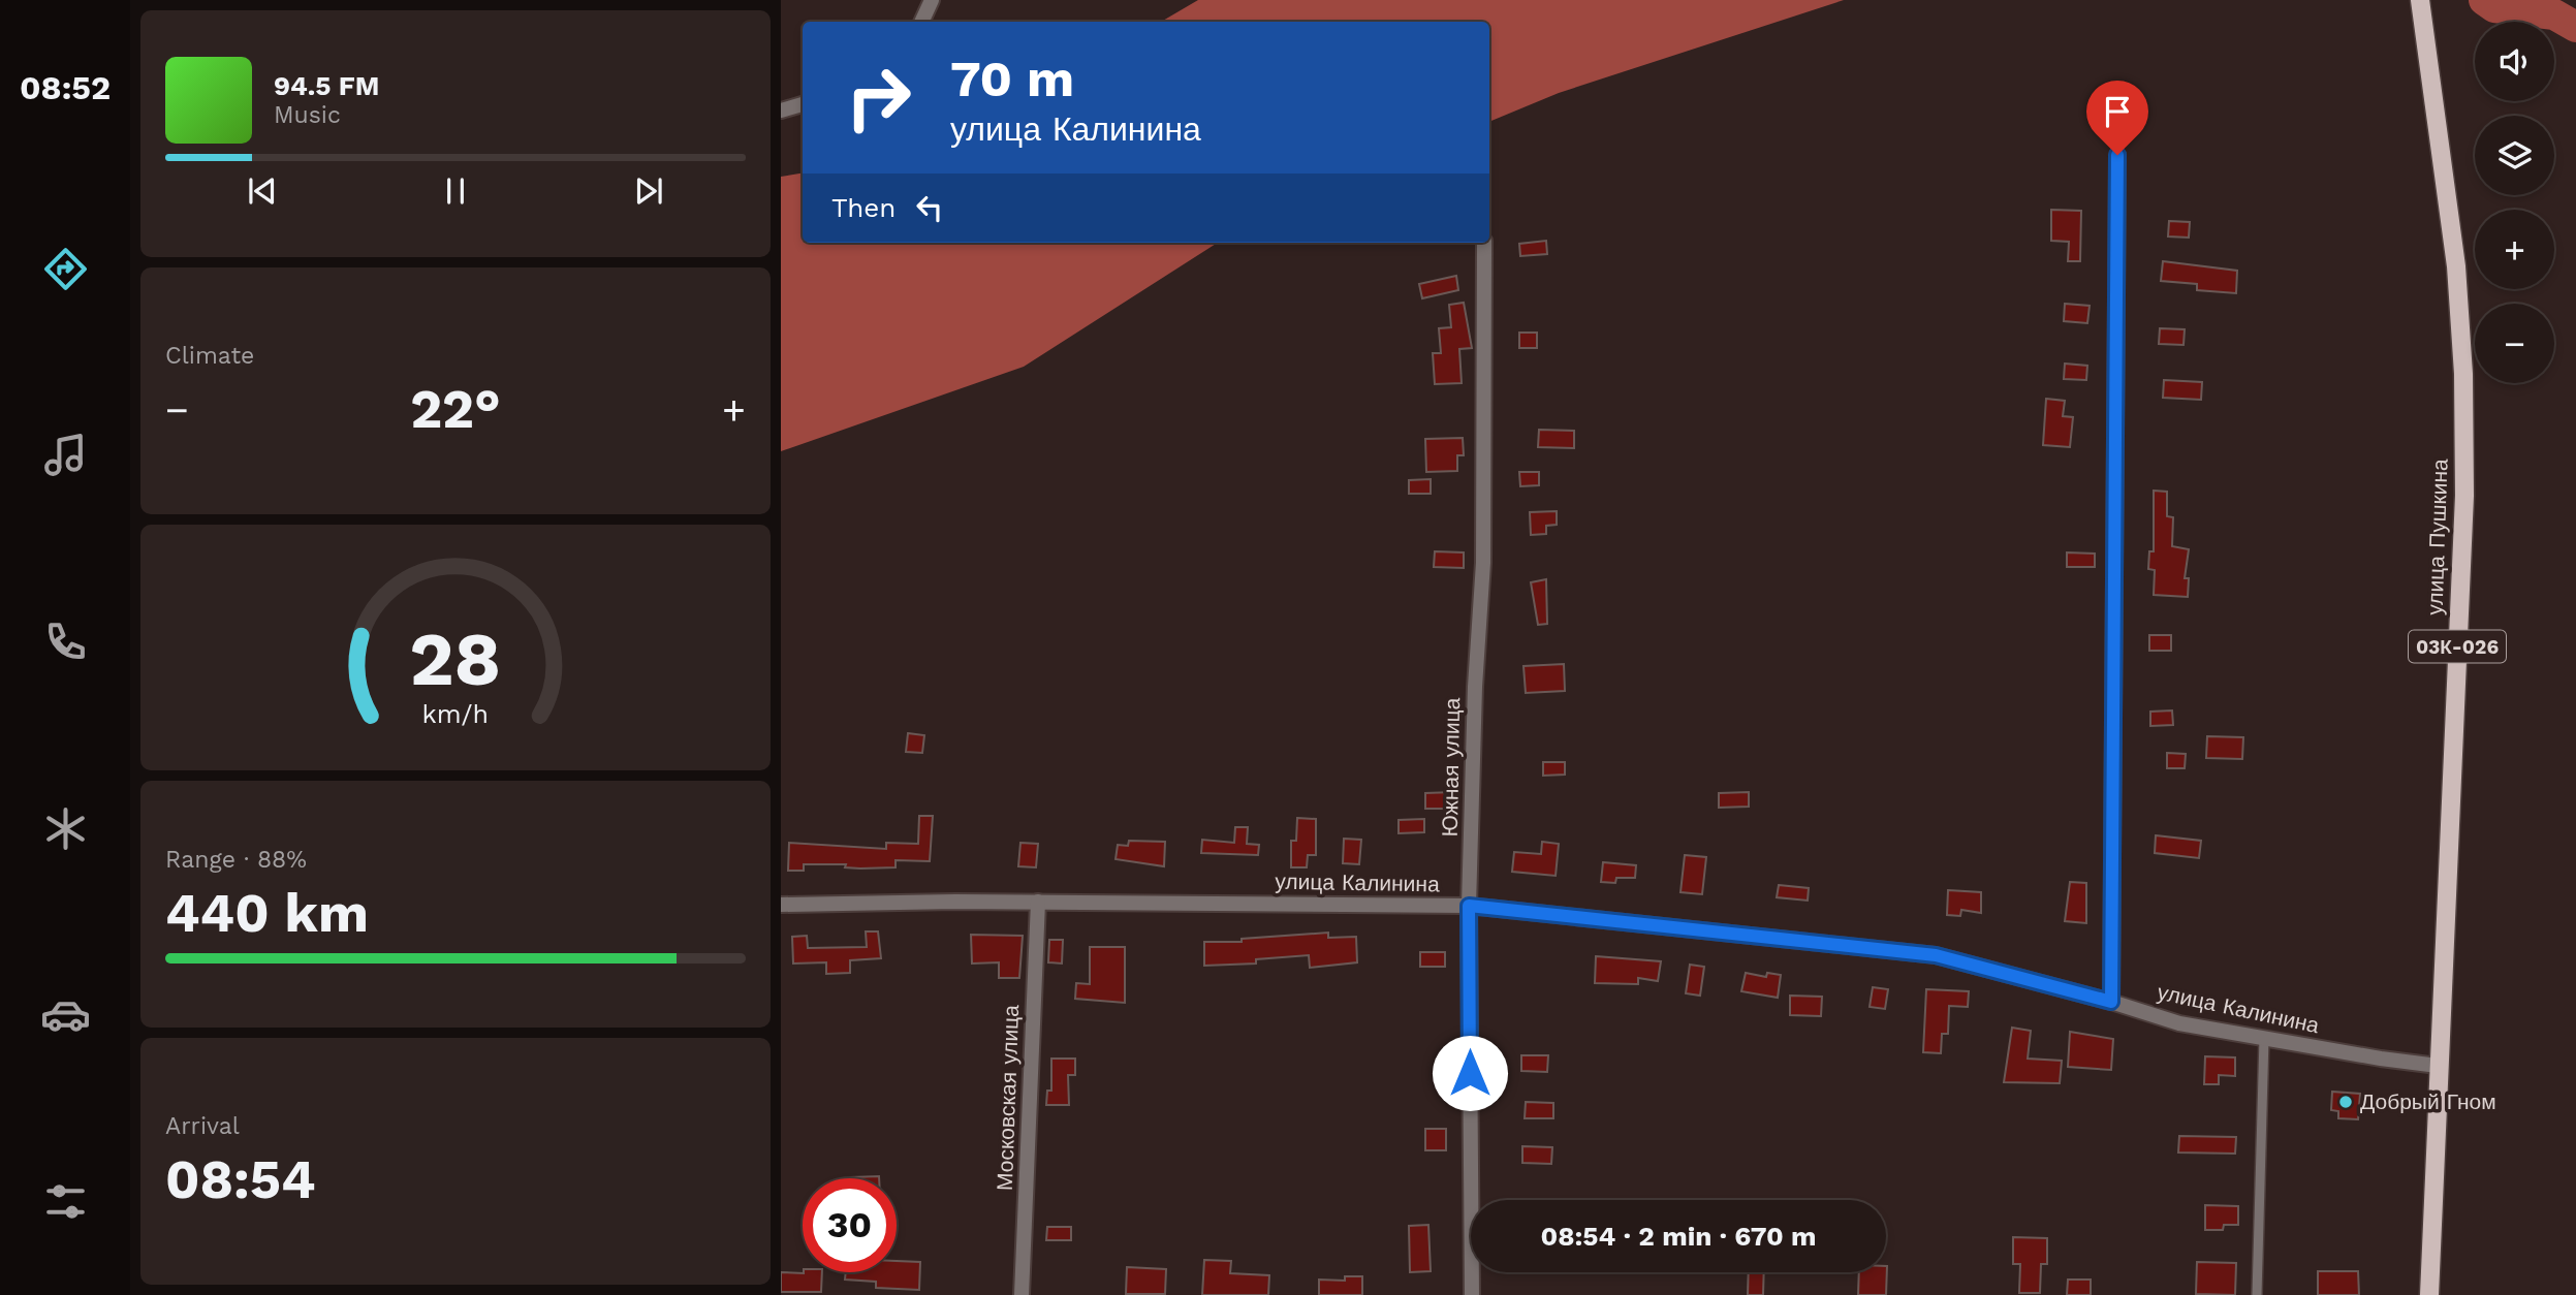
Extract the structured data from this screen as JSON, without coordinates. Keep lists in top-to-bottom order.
{
  "streets": {
    "main road": ["улица Пушкина", "03К-026"],
    "street": ["Южная улица", "улица Калинина", "Московская улица"]
  },
  "crossings": [
    ["улица Пушкина", "улица Калинина"],
    ["Южная улица", "улица Калинина"],
    ["улица Калинина", "Московская улица"]
  ],
  "places": ["Добрый Гном"],
  "page": {
    "tabs": "08:52",
    "map_buttons": ["+", "−"],
    "turn": ["70 m", "улица Калинина"],
    "song": ["94.5 FM", "Music"],
    "then": "Then",
    "tile": [
      "Climate",
      ["Range · 88%", "440 km"],
      ["Arrival", "08:54"]
    ],
    "heat": ["−", "22°", "+"],
    "limit": "30",
    "trip": "08:54 · 2 min · 670 m",
    "gauge": ["28", "km/h"]
  }
}
